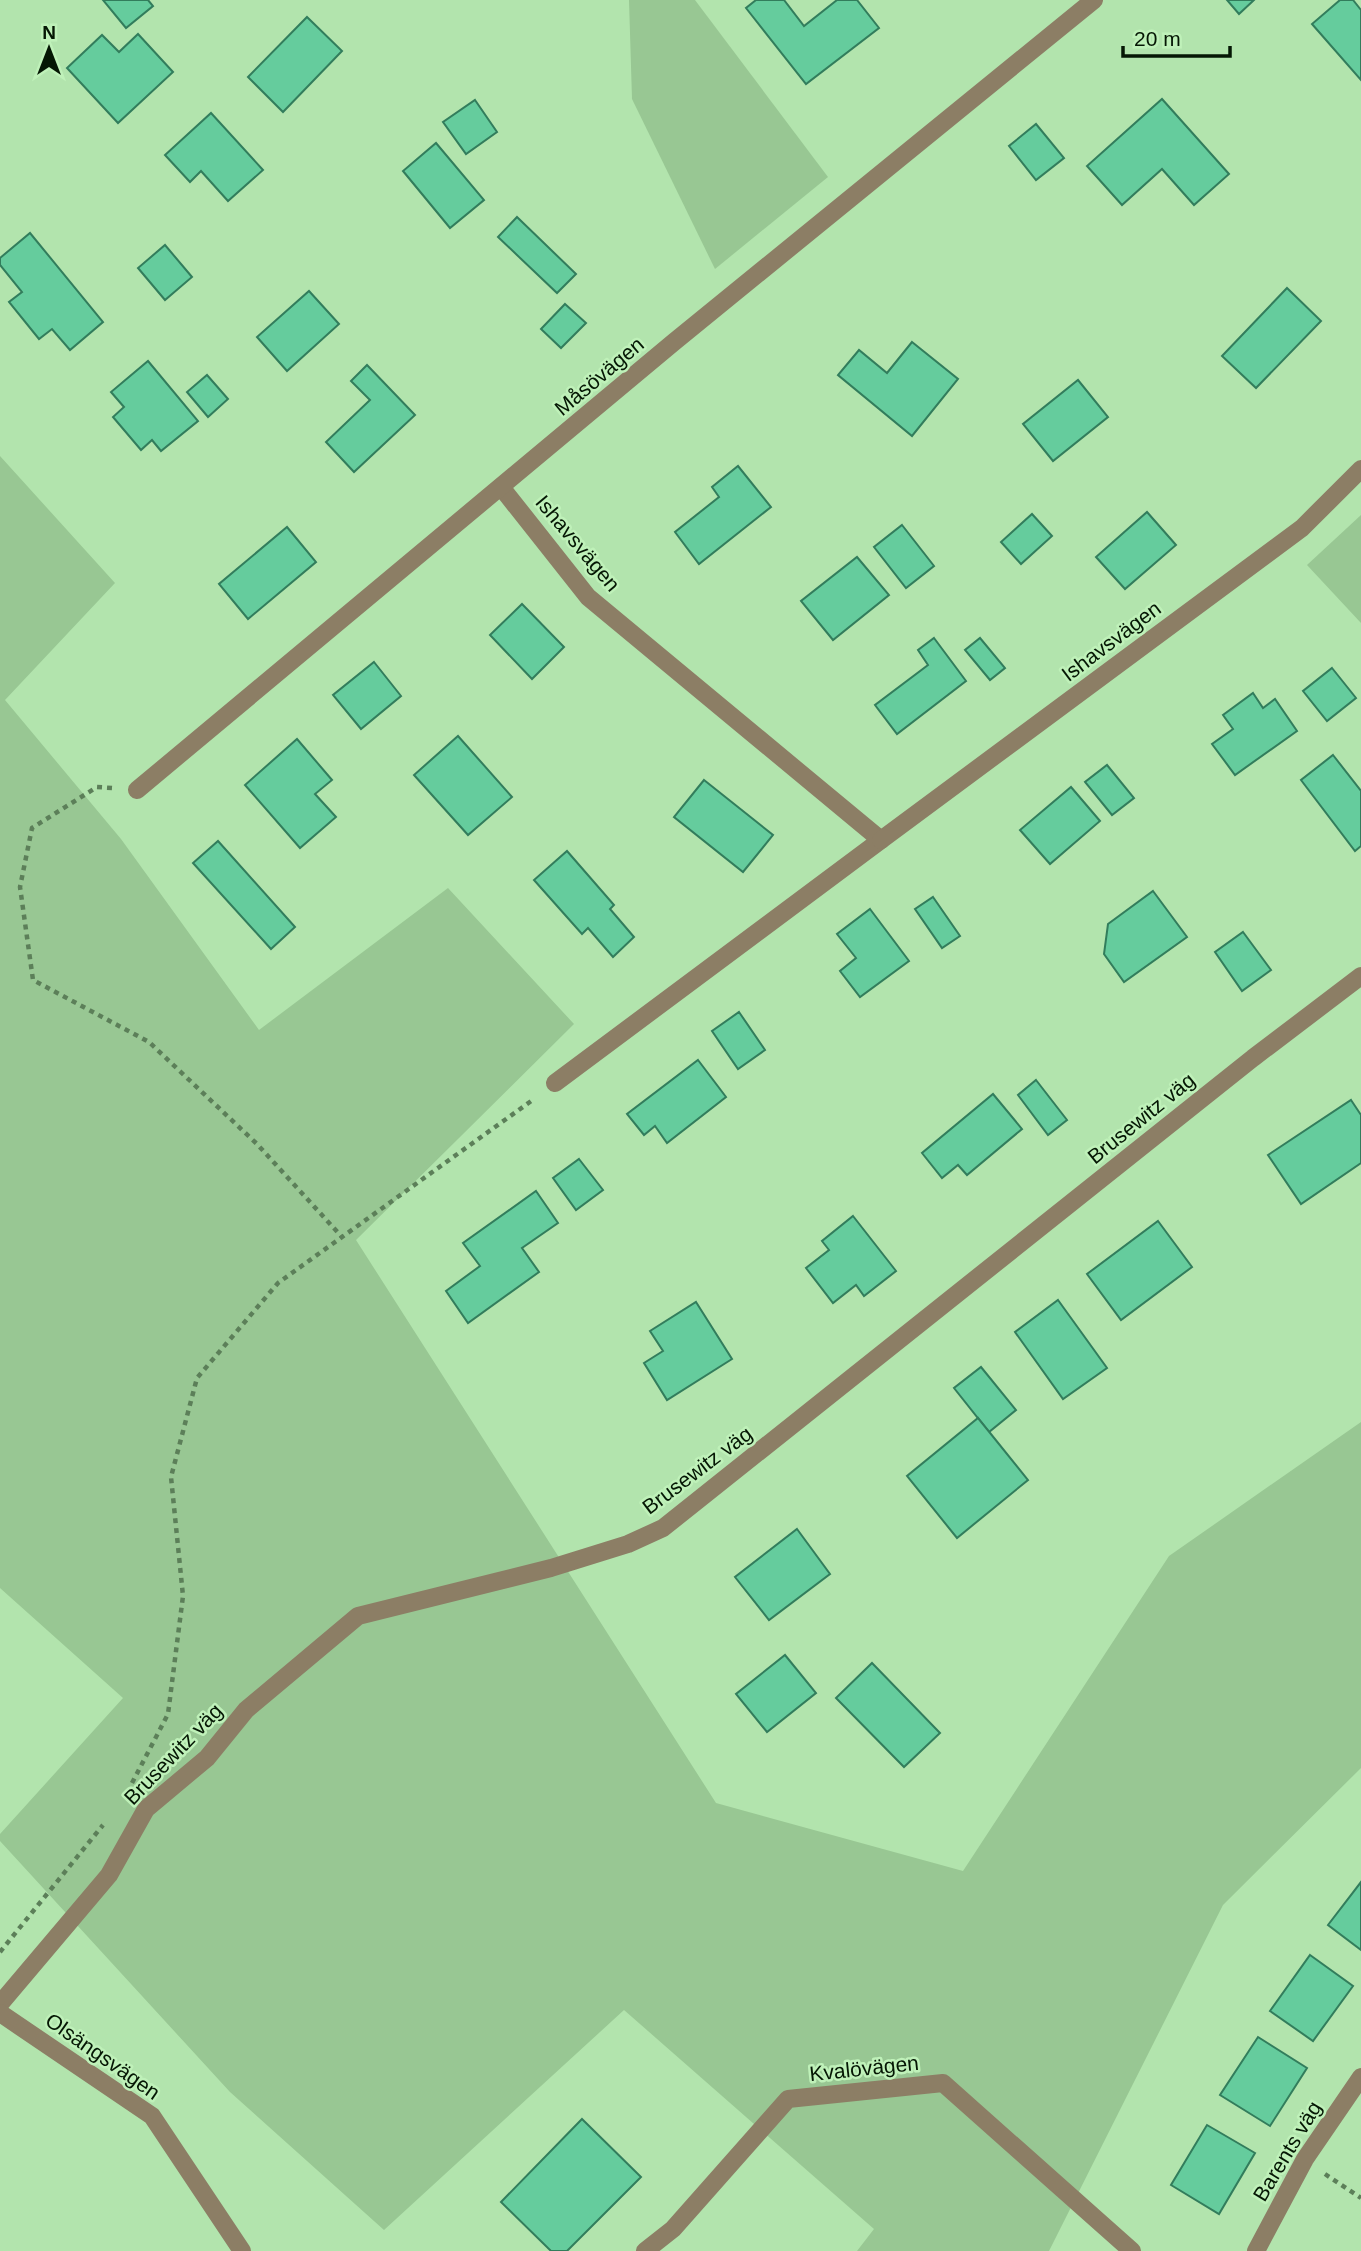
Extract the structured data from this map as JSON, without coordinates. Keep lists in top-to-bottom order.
{
  "streets": {
    "street": [
      "Måsövägen",
      "Ishavsvägen",
      "Brusewitz väg",
      "Olsängsvägen",
      "Kvalövägen",
      "Barents väg"
    ]
  },
  "crossings": [
    ["Måsövägen", "Ishavsvägen"]
  ],
  "scale_bar": "20 m",
  "north": "top"
}
